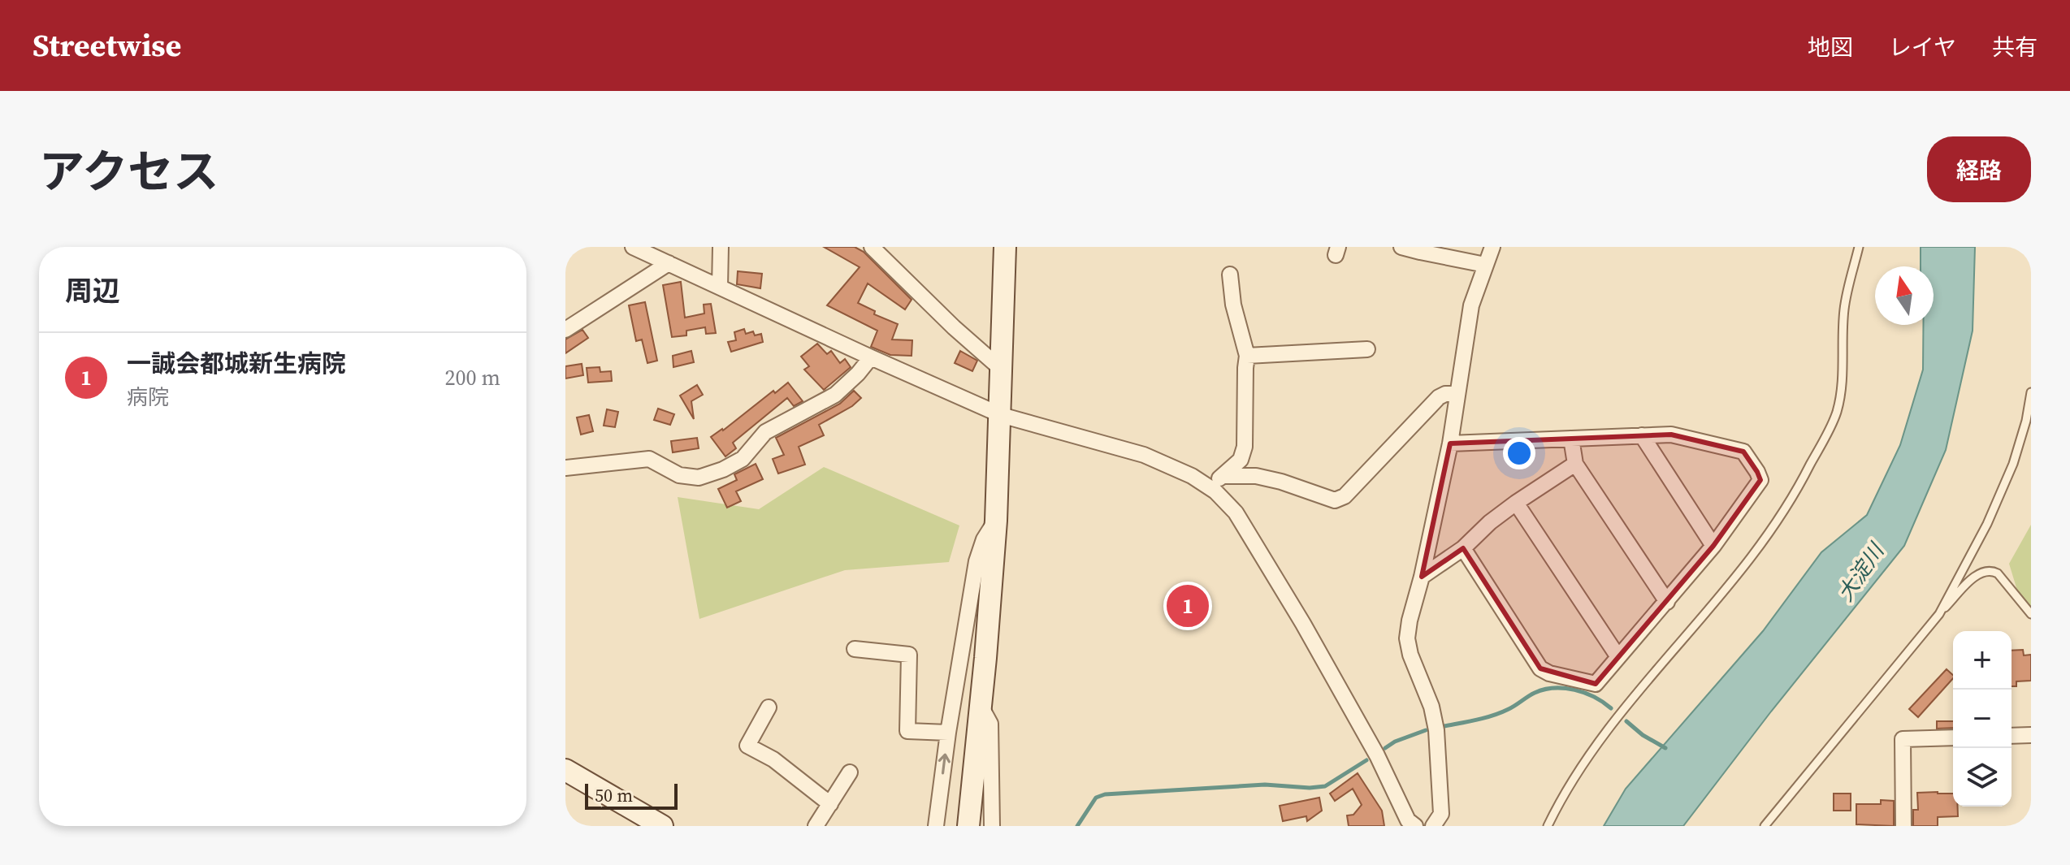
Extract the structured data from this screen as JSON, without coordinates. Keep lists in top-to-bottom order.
{
  "water": ["大淀川"],
  "scale_bar": "50 m",
  "north": "top",
  "page": {
    "header": "Streetwise",
    "nav": ["地図", "レイヤ", "共有"],
    "title": "アクセス",
    "buttons": "経路",
    "heading": "周辺",
    "list": [
      {
        "mark": "1",
        "name": "一誠会都城新生病院",
        "note": "病院",
        "value": "200 m"
      }
    ],
    "pins": "1",
    "map_buttons": ["+", "−"],
    "scale": "50 m"
  }
}
